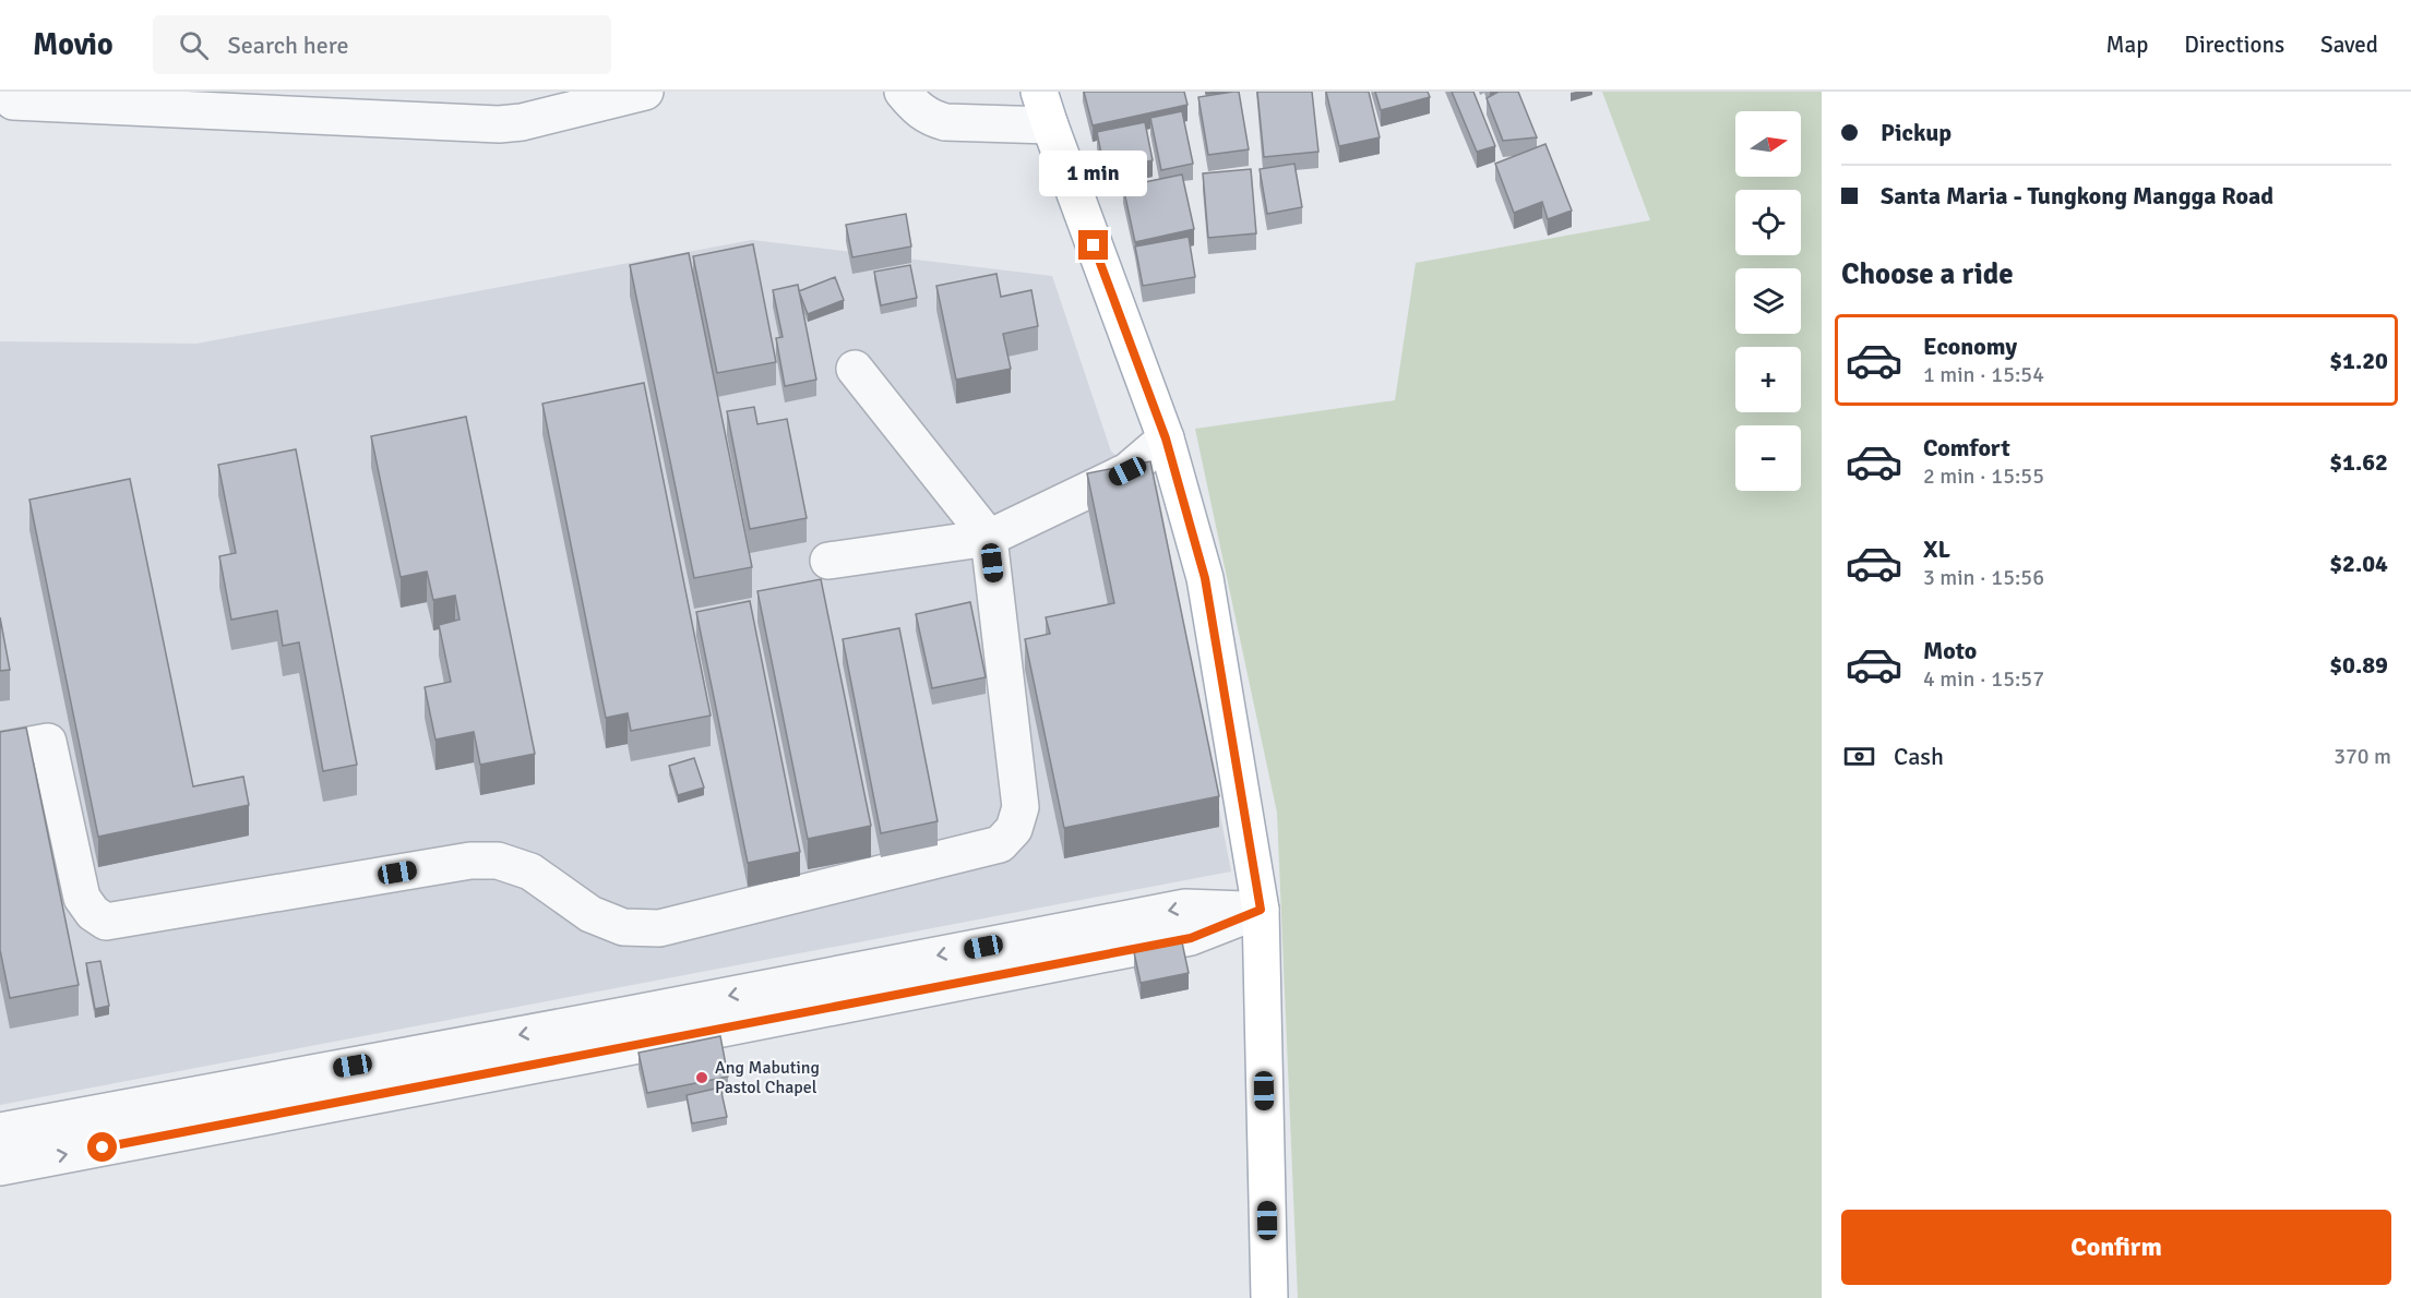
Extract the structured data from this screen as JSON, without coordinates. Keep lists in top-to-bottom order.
{
  "places": ["Ang Mabuting Pastol Chapel"],
  "north": "right",
  "page": {
    "header": "Movio",
    "search": "Search here",
    "nav": ["Map", "Directions", "Saved"],
    "banner": ["Pickup", "Santa Maria - Tungkong Mangga Road"],
    "map_buttons": ["+", "−"],
    "bubble": "1 min",
    "heading": "Choose a ride",
    "list": [
      {
        "name": "Economy",
        "note": "1 min · 15:54",
        "value": "$1.20"
      },
      {
        "name": "Comfort",
        "note": "2 min · 15:55",
        "value": "$1.62"
      },
      {
        "name": "XL",
        "note": "3 min · 15:56",
        "value": "$2.04"
      },
      {
        "name": "Moto",
        "note": "4 min · 15:57",
        "value": "$0.89"
      }
    ],
    "pay": ["Cash", "370 m"],
    "buttons": "Confirm"
  }
}
